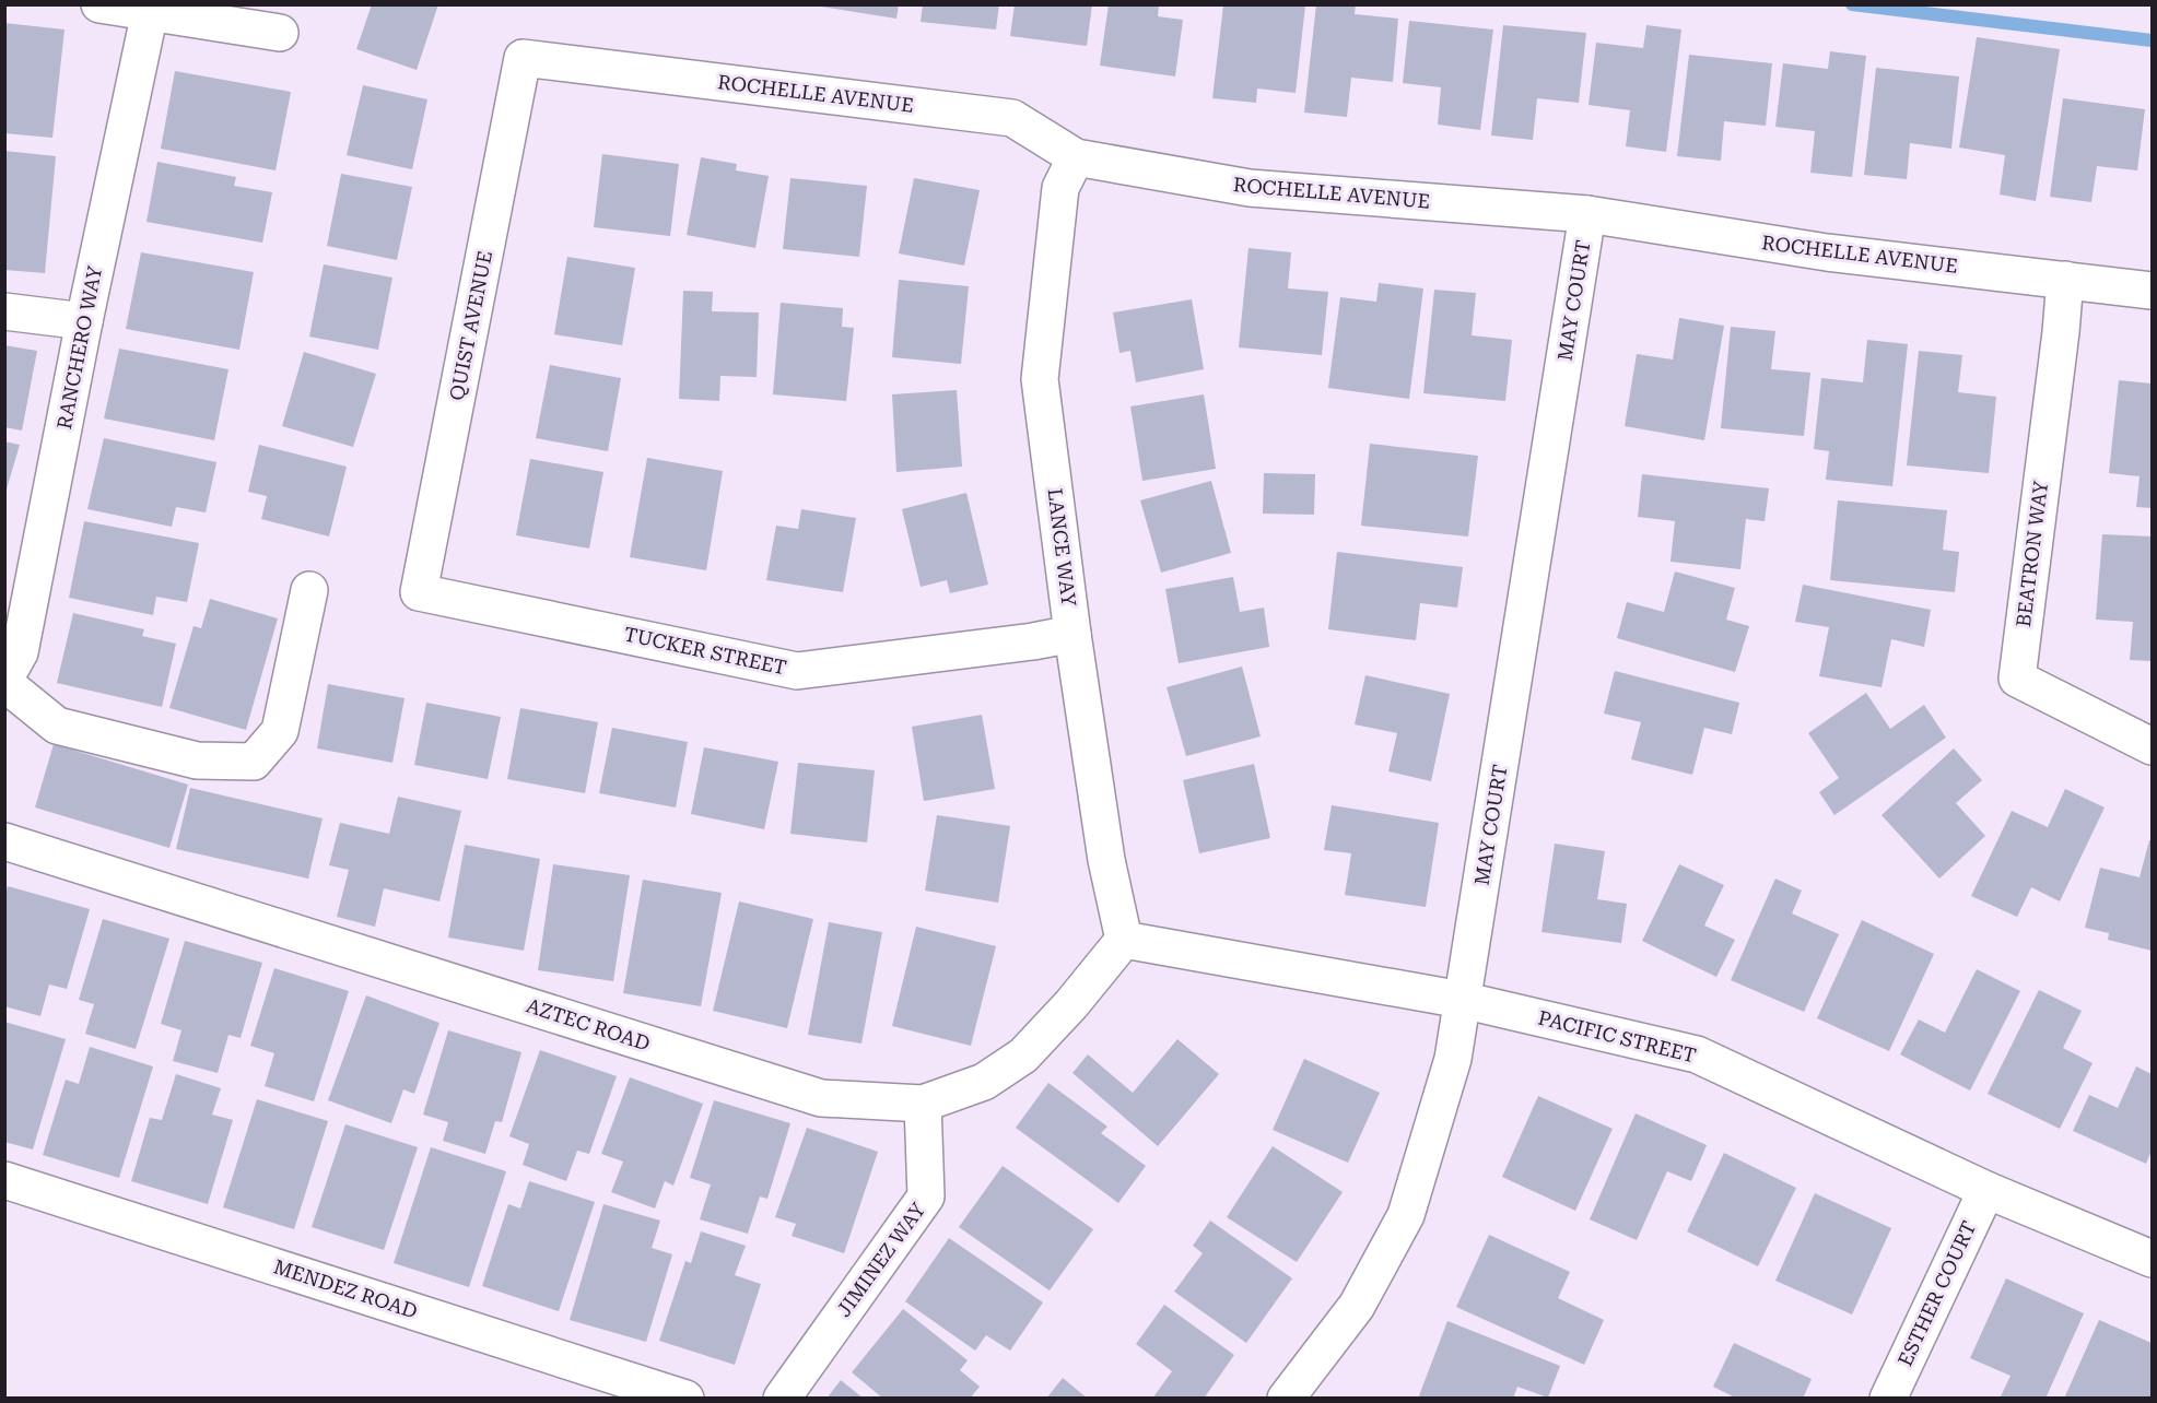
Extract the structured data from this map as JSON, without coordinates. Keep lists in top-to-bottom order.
{
  "streets": {
    "street": [
      "ROCHELLE AVENUE",
      "MAY COURT",
      "QUIST AVENUE",
      "RANCHERO WAY",
      "LANCE WAY",
      "BEATRON WAY",
      "TUCKER STREET",
      "AZTEC ROAD",
      "PACIFIC STREET",
      "JIMINEZ WAY",
      "MENDEZ ROAD",
      "ESTHER COURT"
    ]
  },
  "crossings": [
    ["ROCHELLE AVENUE", "MAY COURT"],
    ["ROCHELLE AVENUE", "QUIST AVENUE"],
    ["ROCHELLE AVENUE", "LANCE WAY"],
    ["ROCHELLE AVENUE", "BEATRON WAY"],
    ["MAY COURT", "PACIFIC STREET"],
    ["QUIST AVENUE", "TUCKER STREET"],
    ["LANCE WAY", "TUCKER STREET"],
    ["LANCE WAY", "AZTEC ROAD"],
    ["LANCE WAY", "PACIFIC STREET"],
    ["AZTEC ROAD", "PACIFIC STREET"],
    ["AZTEC ROAD", "JIMINEZ WAY"],
    ["PACIFIC STREET", "ESTHER COURT"]
  ]
}
